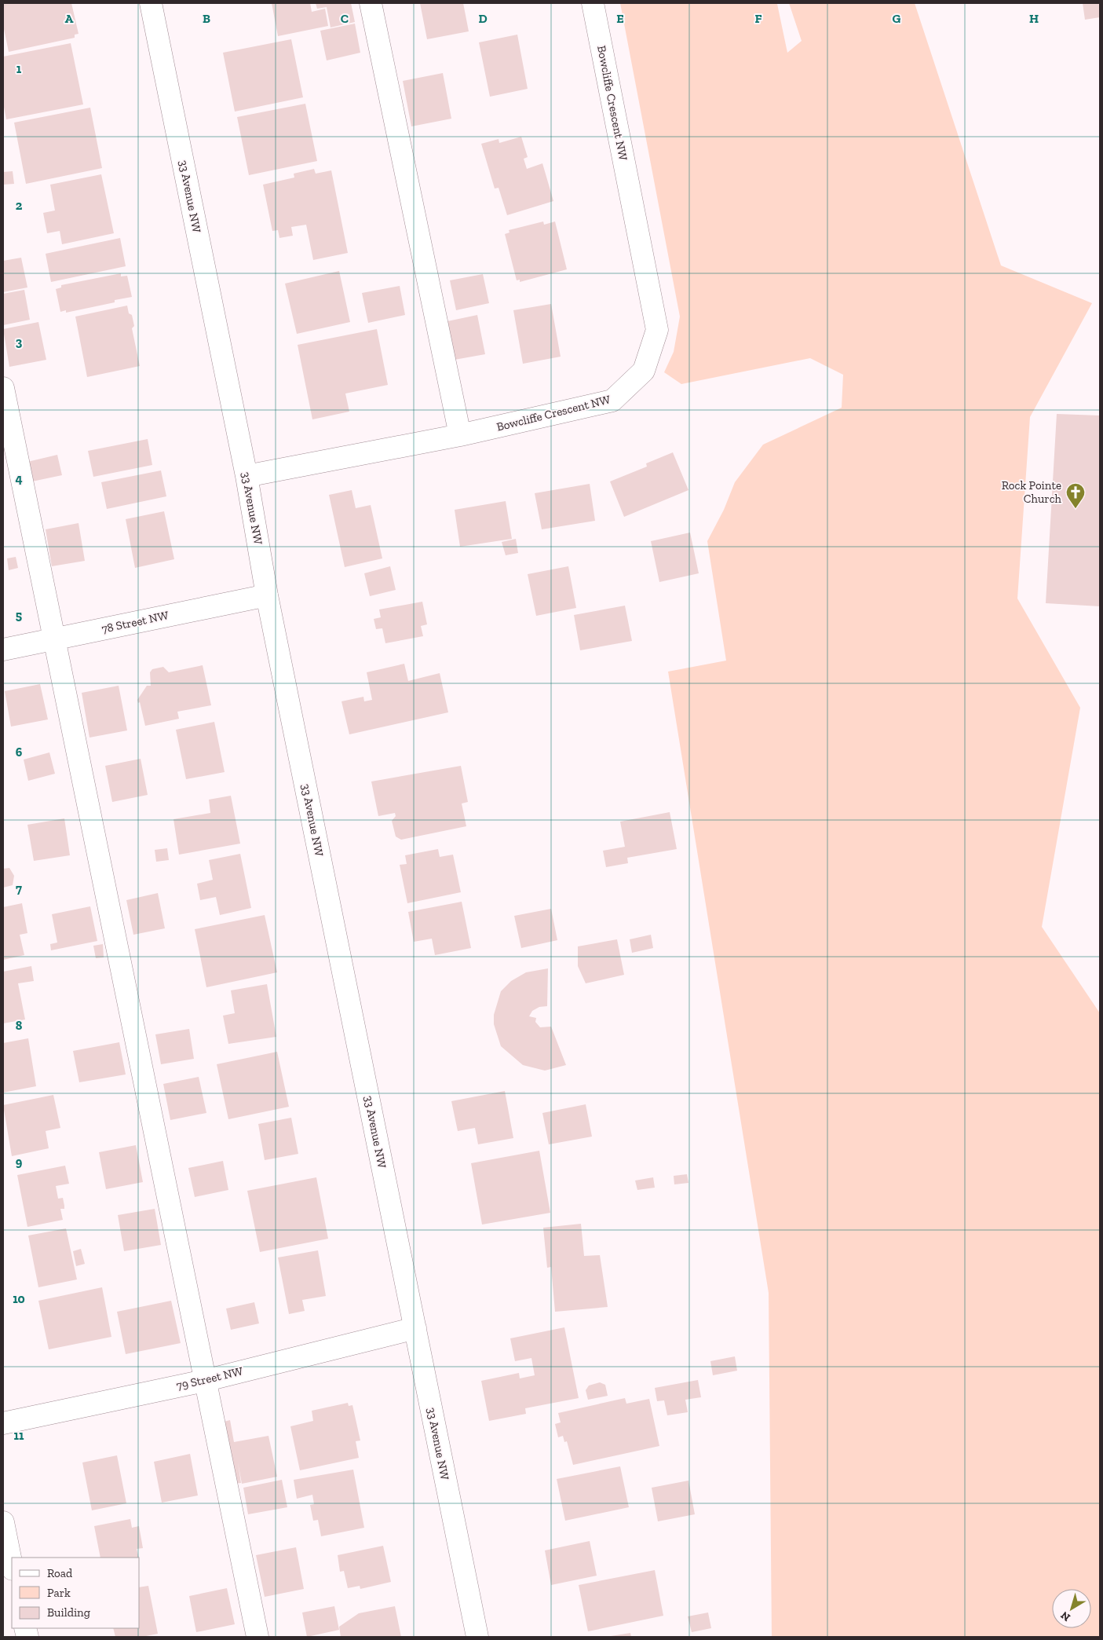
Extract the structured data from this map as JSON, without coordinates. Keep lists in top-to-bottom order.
{
  "streets": {
    "street": [
      "Bowcliffe Crescent NW",
      "33 Avenue NW",
      "78 Street NW",
      "79 Street NW"
    ]
  },
  "crossings": [
    ["Bowcliffe Crescent NW", "33 Avenue NW"],
    ["33 Avenue NW", "78 Street NW"],
    ["33 Avenue NW", "79 Street NW"]
  ],
  "places": {
    "church": ["Rock Pointe Church"]
  },
  "legend": ["Road", "Park", "Building"],
  "north": "bottom left",
  "grid": {
    "columns": [
      "A",
      "B",
      "C",
      "D",
      "E",
      "F",
      "G",
      "H"
    ],
    "rows": [
      "1",
      "2",
      "3",
      "4",
      "5",
      "6",
      "7",
      "8",
      "9",
      "10",
      "11"
    ]
  }
}
